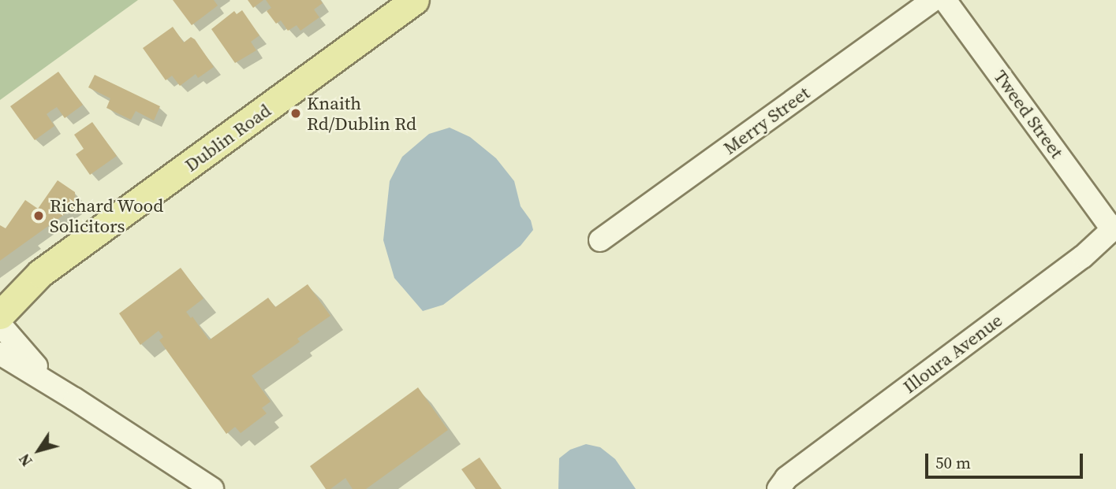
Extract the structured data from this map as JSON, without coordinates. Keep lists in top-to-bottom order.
{
  "streets": {
    "main road": ["Dublin Road"],
    "street": ["Tweed Street", "Merry Street", "Illoura Avenue"]
  },
  "crossings": [
    ["Tweed Street", "Illoura Avenue"]
  ],
  "places": ["Knaith Rd/Dublin Rd", "Richard Wood Solicitors"],
  "scale_bar": "50 m",
  "north": "bottom left"
}
